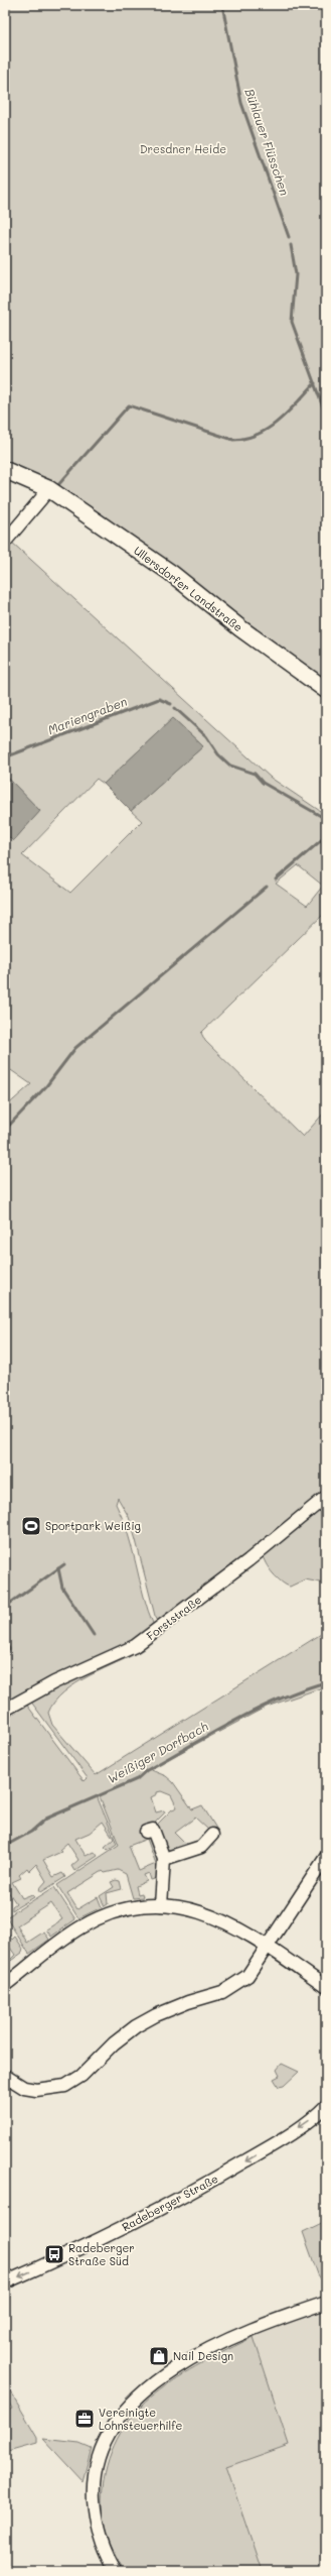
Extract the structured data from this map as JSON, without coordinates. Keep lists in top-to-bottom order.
{
  "streets": {
    "main road": ["Ullersdorfer Landstraße"],
    "street": ["Forststraße", "Radeberger Straße"]
  },
  "one_way": ["Radeberger Straße"],
  "water": ["Bühlauer Flüsschen", "Mariengraben", "Weißiger Dorfbach"],
  "parks": ["Dresdner Heide"],
  "places": {
    "sports": ["Sportpark Weißig"],
    "bus stop": ["Radeberger Straße Süd"],
    "shop": ["Nail Design"],
    "office": ["Vereinigte Lohnsteuerhilfe"]
  }
}
